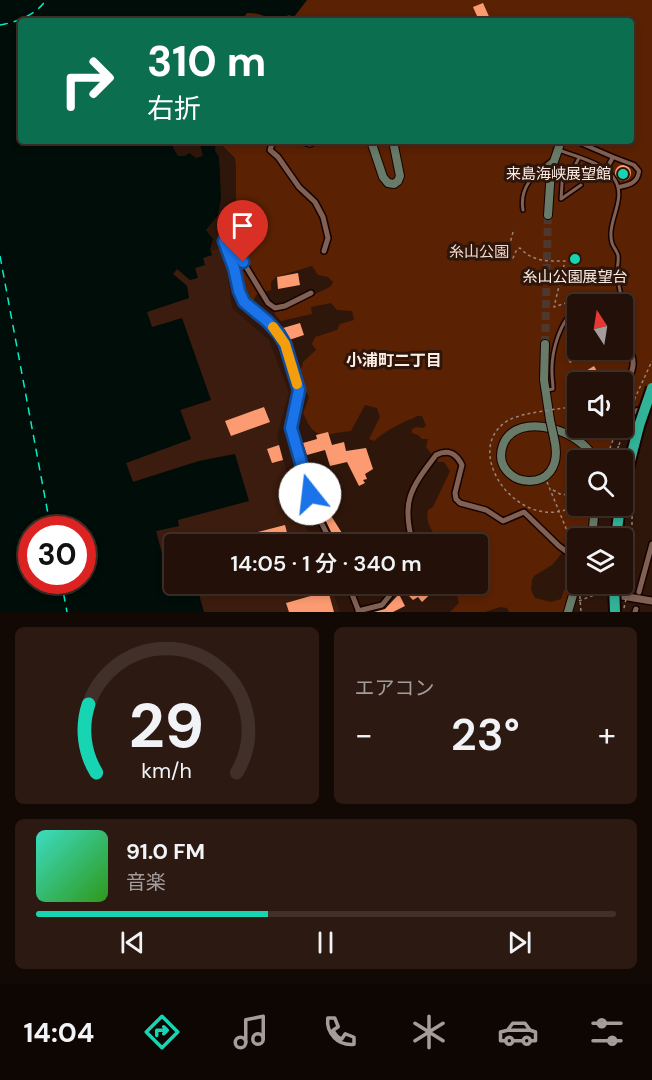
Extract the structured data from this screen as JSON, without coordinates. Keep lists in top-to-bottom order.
{
  "districts": ["小浦町二丁目"],
  "parks": ["糸山公園"],
  "places": ["来島海峡展望館", "糸山公園展望台"],
  "north": "top",
  "page": {
    "turn": ["310 m", "右折"],
    "limit": "30",
    "trip": "14:05 · 1 分 · 340 m",
    "tile": "エアコン",
    "heat": ["−", "23°", "+"],
    "song": ["91.0 FM", "音楽"],
    "tabs": "14:04",
    "gauge": ["29", "km/h"]
  }
}
